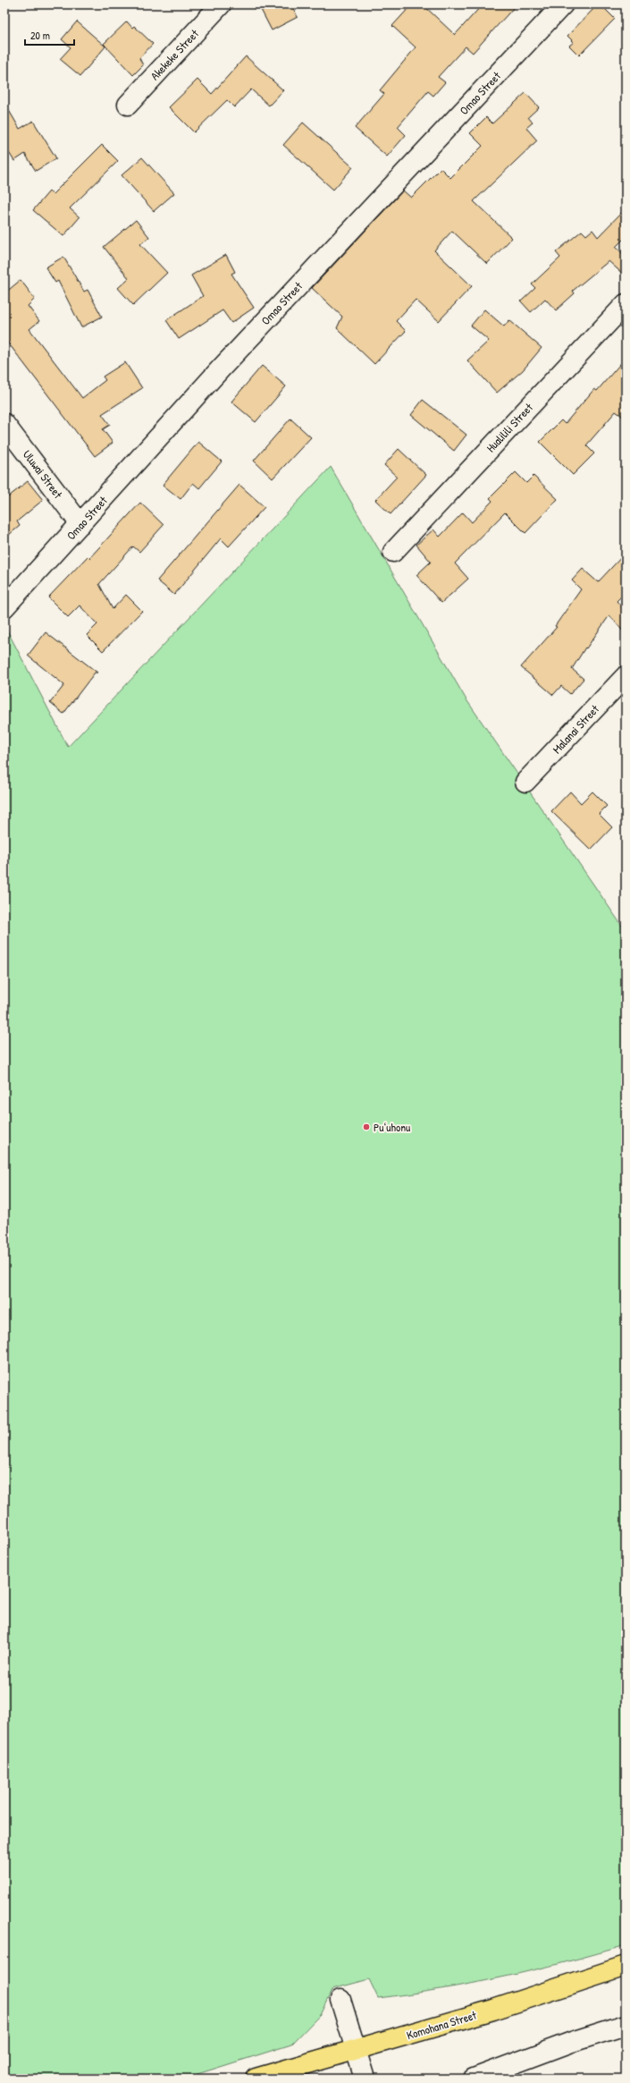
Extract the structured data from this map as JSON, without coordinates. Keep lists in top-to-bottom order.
{
  "streets": {
    "main road": ["Komohana Street"],
    "street": [
      "Akekeke Street",
      "Omao Street",
      "Hualilili Street",
      "Uluwai Street",
      "Malanai Street"
    ]
  },
  "crossings": [
    ["Omao Street", "Uluwai Street"]
  ],
  "places": ["Puʻuhonu"],
  "scale_bar": "20 m"
}
